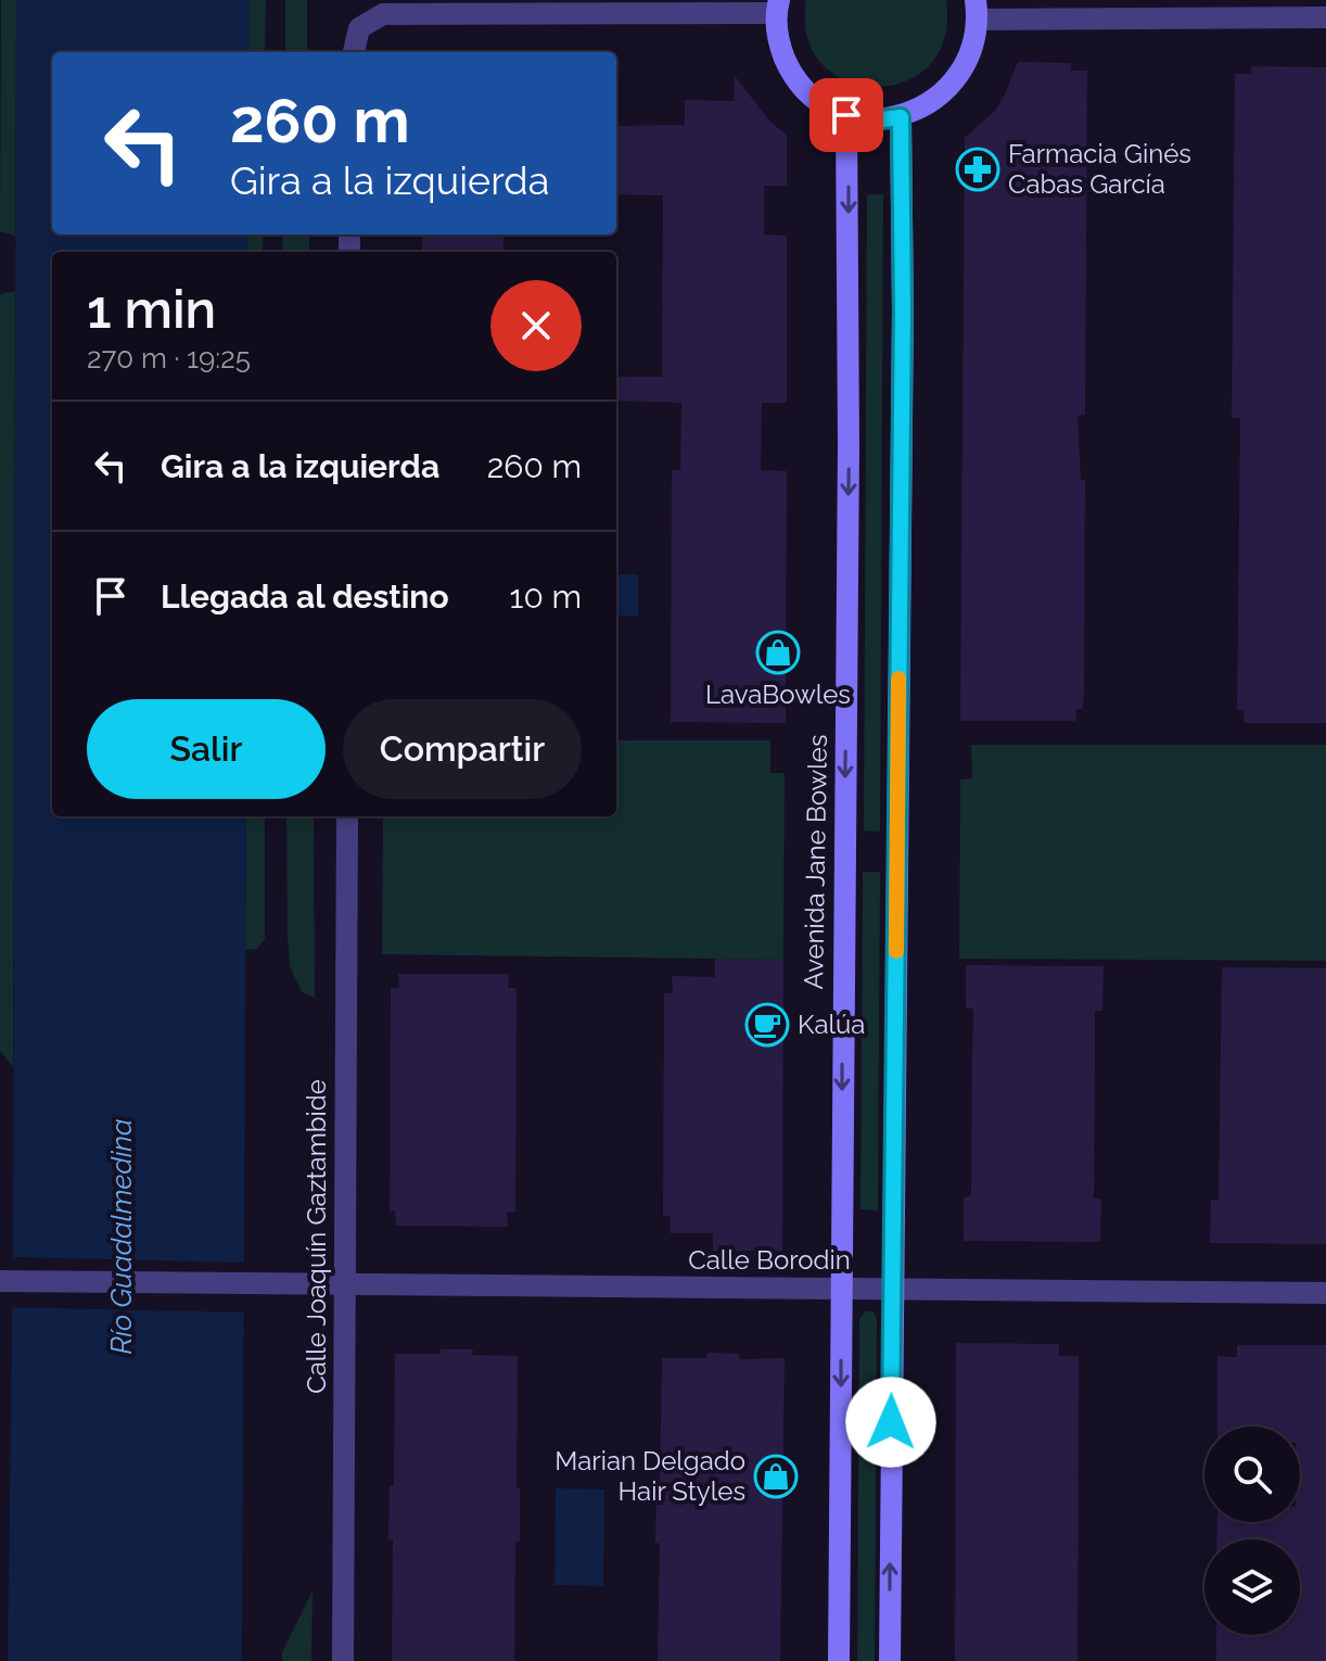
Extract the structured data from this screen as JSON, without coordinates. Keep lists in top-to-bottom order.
{
  "streets": {
    "main road": ["Avenida Jane Bowles"],
    "street": ["Calle Joaquín Gaztambide", "Calle Borodin"]
  },
  "crossings": [
    ["Avenida Jane Bowles", "Calle Borodin"],
    ["Calle Joaquín Gaztambide", "Calle Borodin"]
  ],
  "water": ["Río Guadalmedina"],
  "places": {
    "pharmacy": ["Farmacia Ginés Cabas García"],
    "shop": ["LavaBowles", "Marian Delgado Hair Styles"],
    "cafe": ["Kalúa"]
  },
  "page": {
    "turn": ["260 m", "Gira a la izquierda"],
    "heading": ["1 min", "270 m · 19:25"],
    "list": [
      {
        "name": "Gira a la izquierda",
        "value": "260 m"
      },
      {
        "name": "Llegada al destino",
        "value": "10 m"
      }
    ],
    "buttons": ["Salir", "Compartir"]
  }
}
